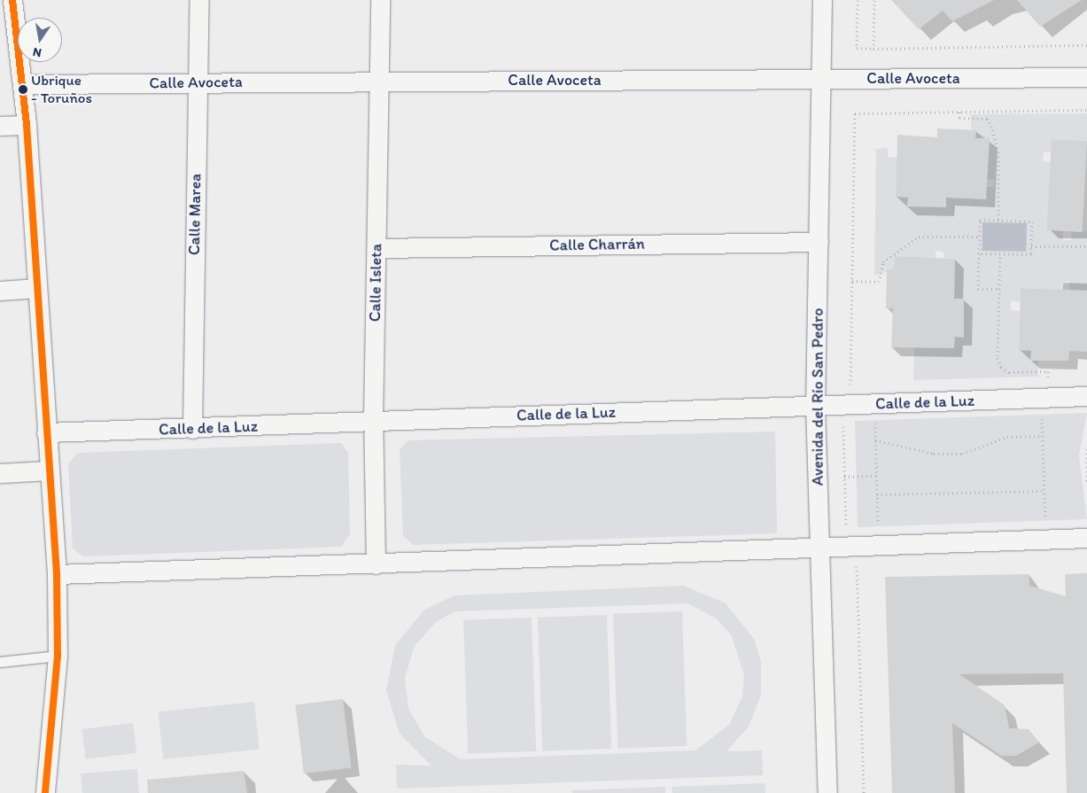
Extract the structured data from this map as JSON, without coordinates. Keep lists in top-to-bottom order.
{
  "streets": {
    "street": [
      "Calle Avoceta",
      "Calle Marea",
      "Calle Charrán",
      "Calle Isleta",
      "Avenida del Río San Pedro",
      "Calle de la Luz"
    ]
  },
  "crossings": [
    ["Calle Avoceta", "Calle Marea"],
    ["Calle Avoceta", "Calle Isleta"],
    ["Calle Avoceta", "Avenida del Río San Pedro"],
    ["Calle Marea", "Calle de la Luz"],
    ["Calle Charrán", "Calle Isleta"],
    ["Calle Charrán", "Avenida del Río San Pedro"],
    ["Calle Isleta", "Calle de la Luz"],
    ["Avenida del Río San Pedro", "Calle de la Luz"]
  ],
  "places": ["Ubrique - Toruños"],
  "north": "bottom"
}
